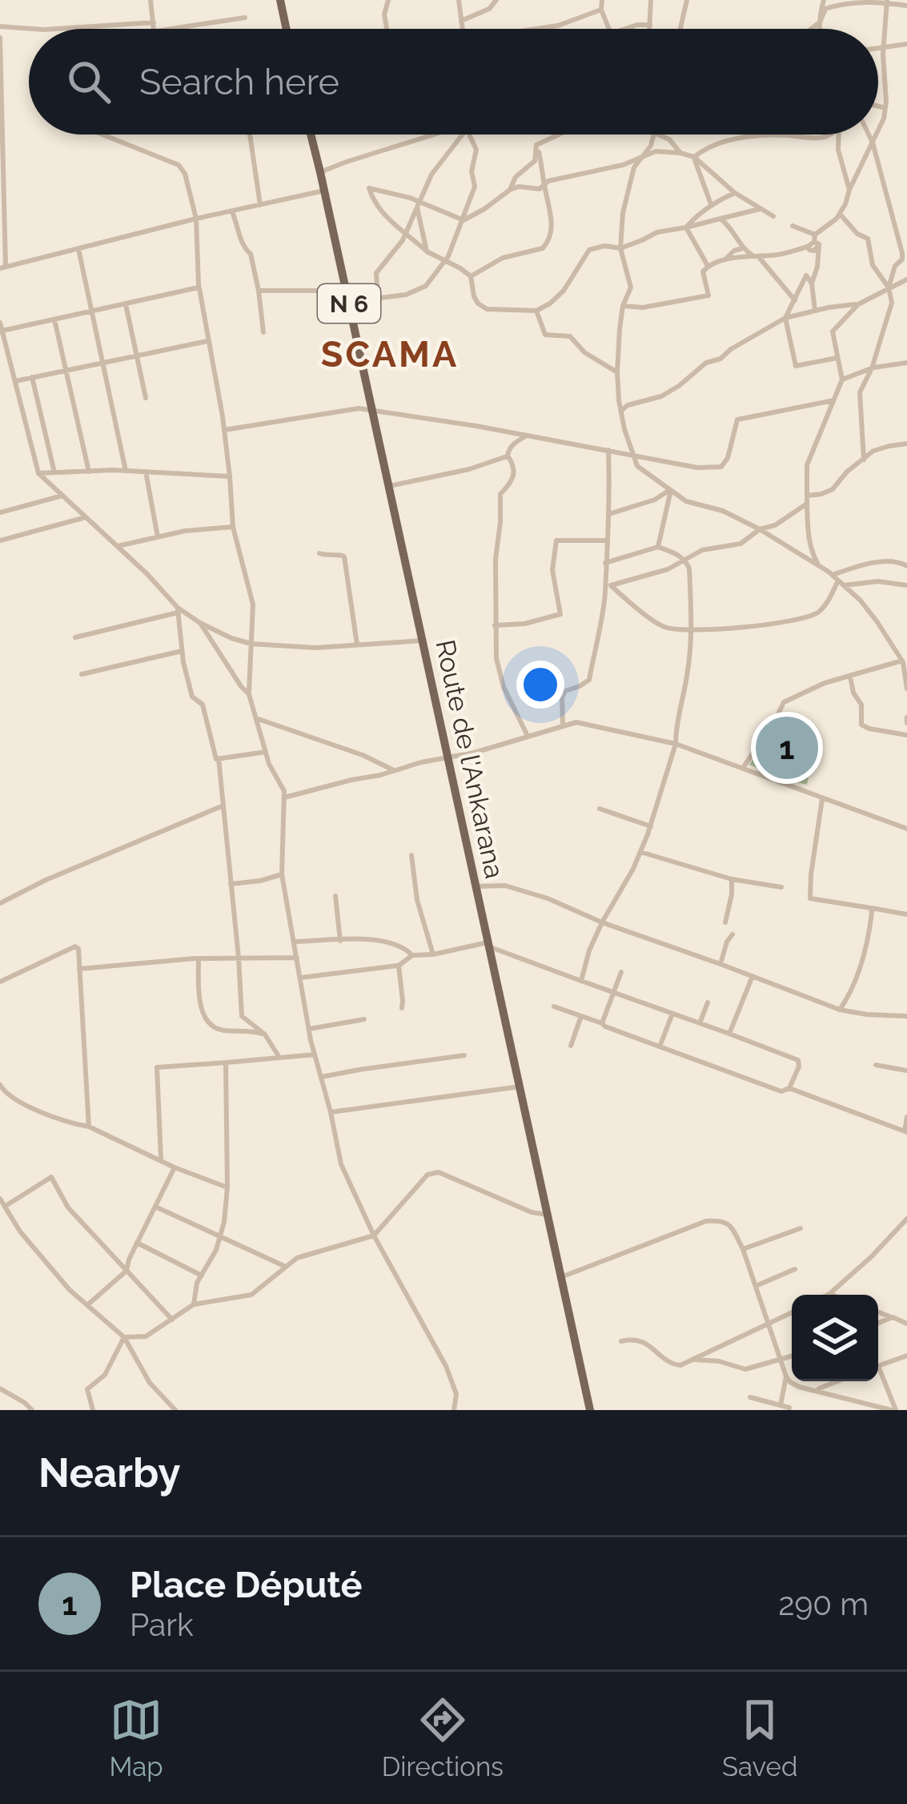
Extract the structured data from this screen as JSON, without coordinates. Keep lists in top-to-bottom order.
{
  "streets": {
    "main road": ["N 6", "Route de l'Ankarana"]
  },
  "districts": ["SCAMA"],
  "page": {
    "search": "Search here",
    "pins": "1",
    "heading": "Nearby",
    "list": [
      {
        "mark": "1",
        "name": "Place Député",
        "note": "Park",
        "value": "290 m"
      }
    ],
    "nav": ["Map", "Directions", "Saved"]
  }
}
